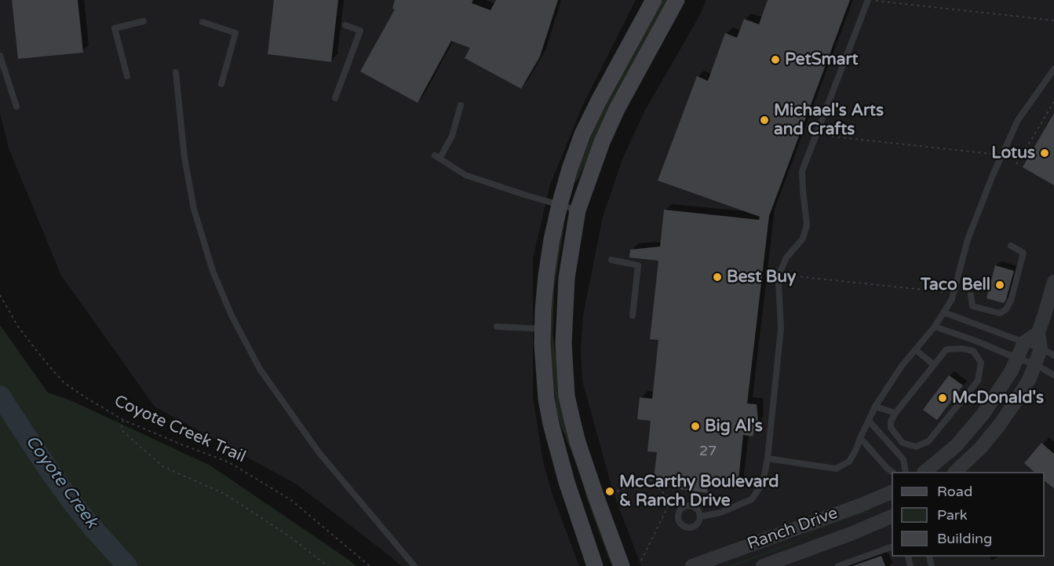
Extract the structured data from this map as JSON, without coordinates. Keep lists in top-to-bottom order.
{
  "streets": {
    "street": ["Ranch Drive"],
    "path": ["Coyote Creek Trail"]
  },
  "water": ["Coyote Creek"],
  "places": [
    "PetSmart",
    "Michael's Arts and Crafts",
    "Lotus",
    "Best Buy",
    "Taco Bell",
    "McDonald's",
    "Big Al's",
    "McCarthy Boulevard & Ranch Drive"
  ],
  "house_numbers": ["27"],
  "legend": ["Road", "Park", "Building"]
}
